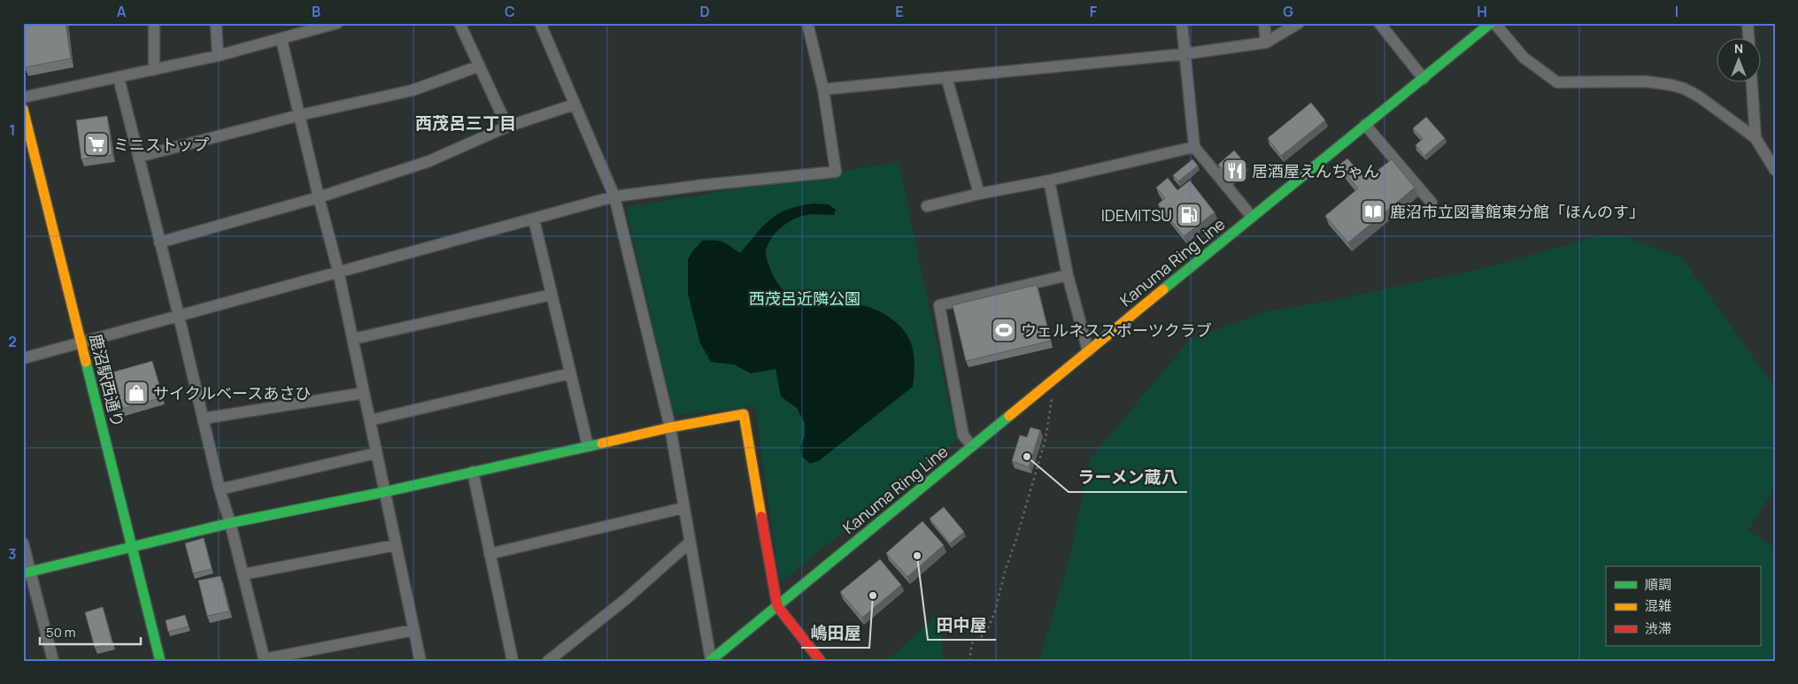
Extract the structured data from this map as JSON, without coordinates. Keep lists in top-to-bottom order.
{
  "streets": {
    "street": ["Kanuma Ring Line", "鹿沼駅西通り"]
  },
  "districts": ["西茂呂三丁目"],
  "parks": ["西茂呂近隣公園"],
  "places": {
    "supermarket": ["ミニストップ"],
    "restaurant": ["居酒屋えんちゃん"],
    "library": ["鹿沼市立図書館東分館「ほんのす」"],
    "fuel station": ["IDEMITSU"],
    "sports": ["ウェルネススポーツクラブ"],
    "shop": ["サイクルベースあさひ"],
    "other": ["ラーメン蔵八", "田中屋", "嶋田屋"]
  },
  "legend": ["順調", "混雑", "渋滞"],
  "scale_bar": "50 m",
  "north": "top",
  "grid": {
    "columns": [
      "A",
      "B",
      "C",
      "D",
      "E",
      "F",
      "G",
      "H",
      "I"
    ],
    "rows": ["1", "2", "3"]
  }
}
